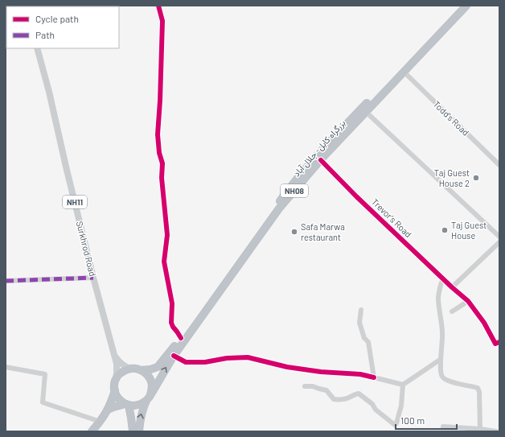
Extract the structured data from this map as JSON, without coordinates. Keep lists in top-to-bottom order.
{
  "streets": {
    "highway": ["بزرگراه کابل- جلال آباد", "NH08"],
    "main road": ["NH11", "Surkhrod Road"],
    "street": ["Todd's Road", "Trevor's Road"]
  },
  "crossings": [
    ["Todd's Road", "بزرگراه کابل- جلال آباد"],
    ["بزرگراه کابل- جلال آباد", "Trevor's Road"],
    ["بزرگراه کابل- جلال آباد", "Surkhrod Road"]
  ],
  "places": ["Taj Guest House 2", "Taj Guest House", "Safa Marwa restaurant"],
  "legend": ["Cycle path", "Path"],
  "scale_bar": "100 m"
}
